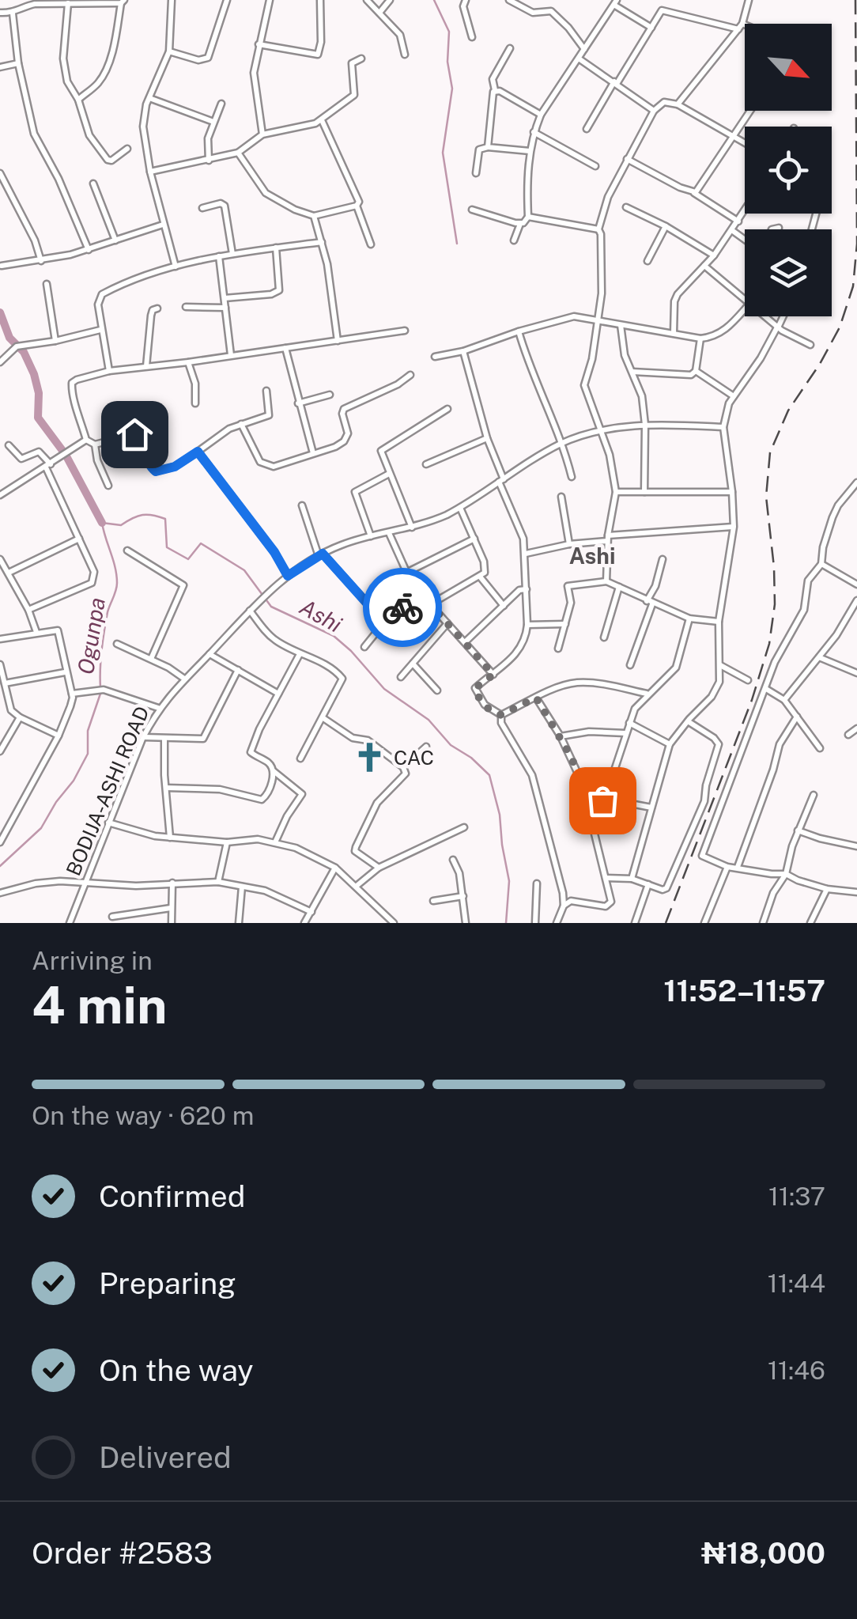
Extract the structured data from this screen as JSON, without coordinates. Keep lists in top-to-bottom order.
{
  "streets": {
    "street": ["BODIJA-ASHI ROAD"]
  },
  "districts": ["Ashi"],
  "water": ["Ashi", "Ogunpa"],
  "places": {
    "church": ["CAC"]
  },
  "north": "bottom right",
  "page": {
    "heading": ["4 min", "Arriving in", "11:52–11:57"],
    "panel": ["Order #2583", "₦18,000"],
    "bar": "On the way · 620 m",
    "list": [
      ["Confirmed", "11:37"],
      ["Preparing", "11:44"],
      ["On the way", "11:46"],
      "Delivered"
    ]
  }
}
